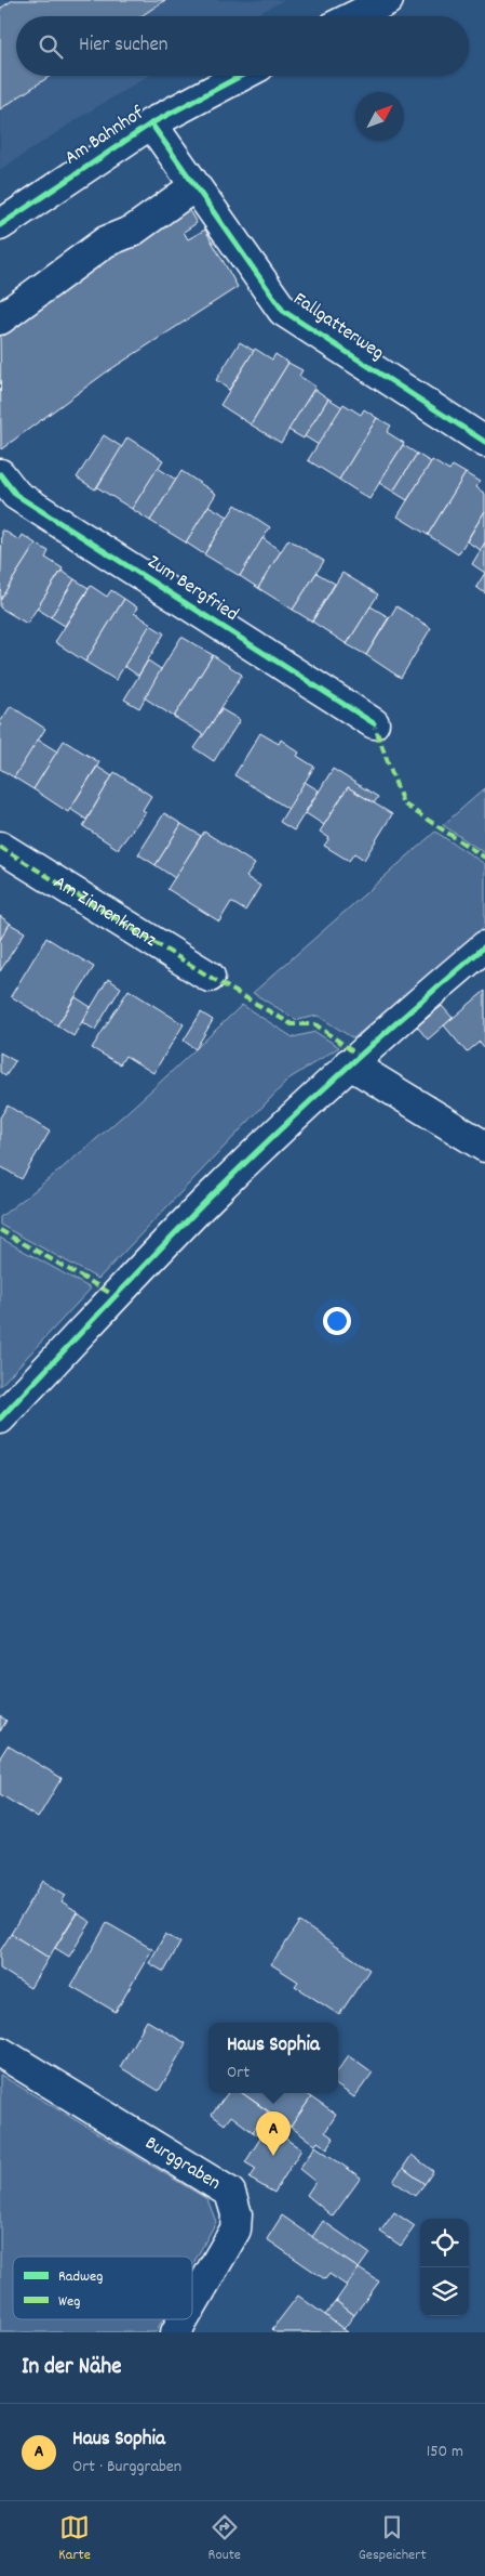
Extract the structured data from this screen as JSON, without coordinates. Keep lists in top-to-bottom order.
{
  "streets": {
    "street": [
      "Am Bahnhof",
      "Fallgatterweg",
      "Zum Bergfried",
      "Am Zinnenkranz",
      "Burggraben"
    ]
  },
  "crossings": [
    ["Am Bahnhof", "Fallgatterweg"]
  ],
  "legend": ["Radweg", "Weg"],
  "north": "top right",
  "page": {
    "search": "Hier suchen",
    "popup": ["Haus Sophia", "Ort"],
    "pins": "A",
    "heading": "In der Nähe",
    "list": [
      {
        "mark": "A",
        "name": "Haus Sophia",
        "note": "Ort · Burggraben",
        "value": "150 m"
      }
    ],
    "nav": ["Karte", "Route", "Gespeichert"]
  }
}
